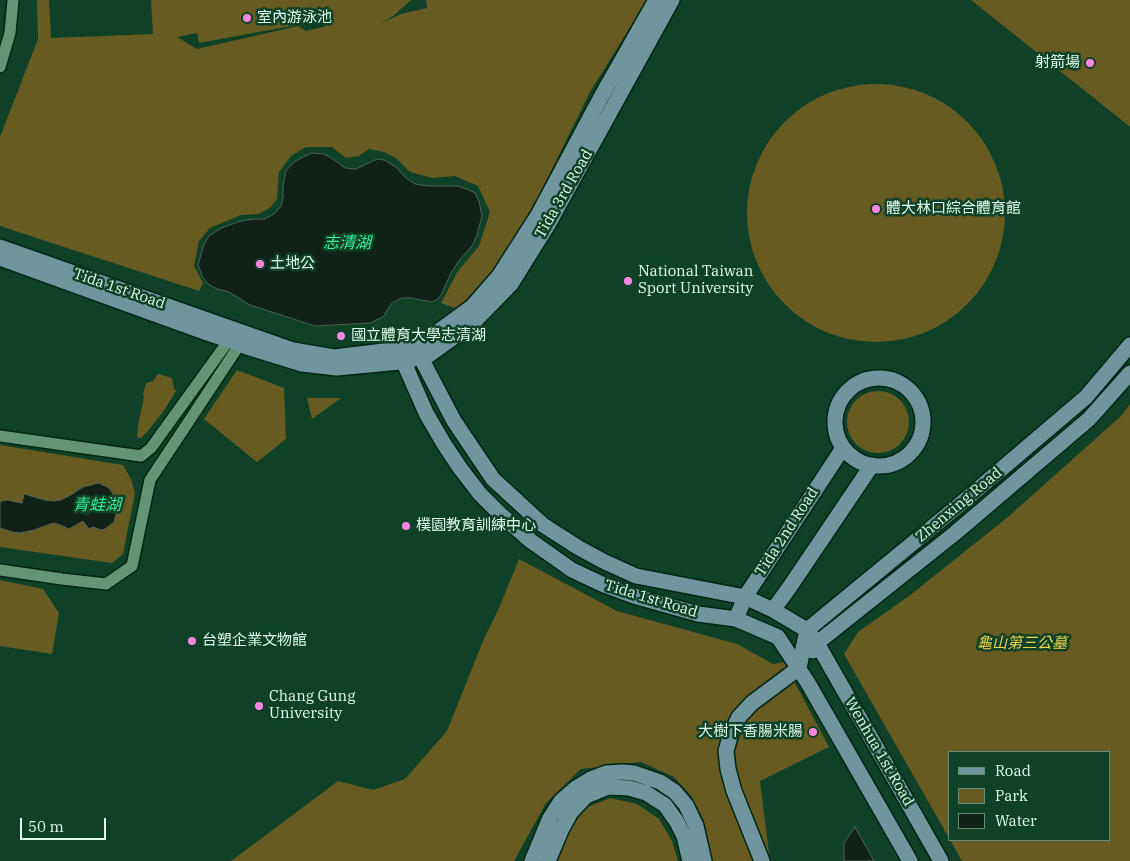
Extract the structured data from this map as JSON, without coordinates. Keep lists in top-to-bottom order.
{
  "streets": {
    "street": [
      "Tida 3rd Road",
      "Tida 1st Road",
      "Zhenxing Road",
      "Tida 2nd Road",
      "Wenhua 1st Road"
    ]
  },
  "crossings": [
    ["Tida 3rd Road", "Tida 1st Road"],
    ["Tida 1st Road", "Zhenxing Road"],
    ["Tida 1st Road", "Tida 2nd Road"],
    ["Tida 1st Road", "Wenhua 1st Road"],
    ["Zhenxing Road", "Wenhua 1st Road"]
  ],
  "water": ["志清湖", "青蛙湖"],
  "parks": ["龜山第三公墓"],
  "places": [
    "室內游泳池",
    "射箭場",
    "體大林口綜合體育館",
    "土地公",
    "National Taiwan Sport University",
    "國立體育大學志清湖",
    "樸園教育訓練中心",
    "台塑企業文物館",
    "Chang Gung University",
    "大樹下香腸米腸"
  ],
  "legend": ["Road", "Park", "Water"],
  "scale_bar": "50 m"
}
